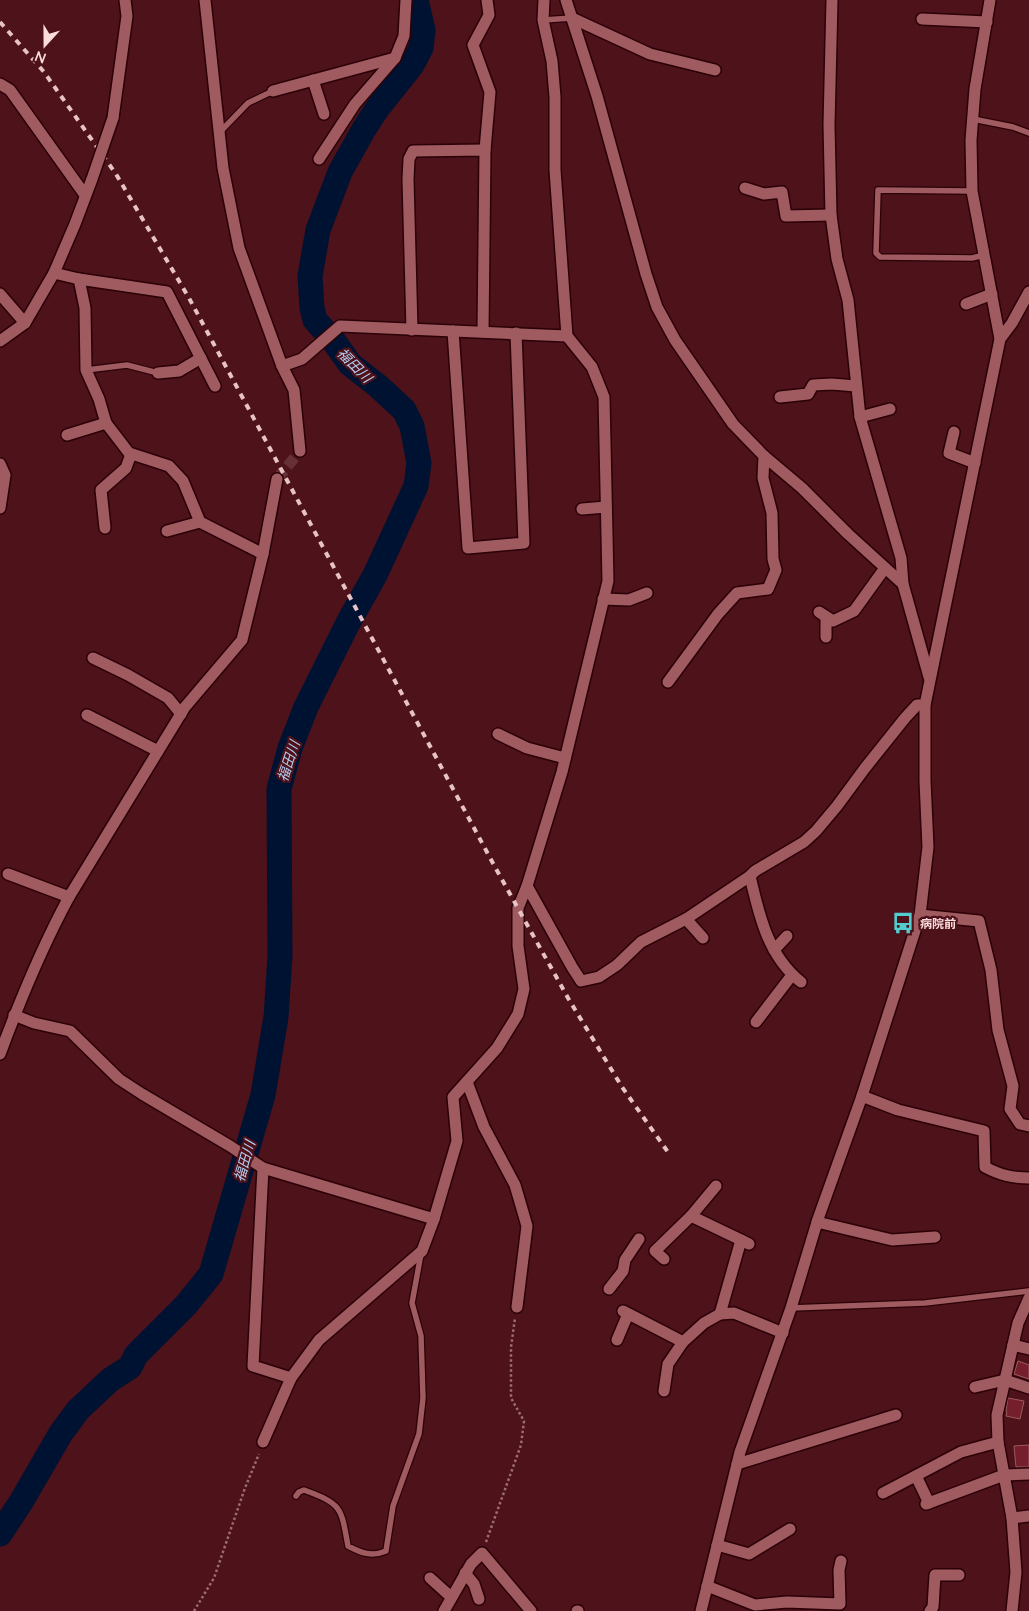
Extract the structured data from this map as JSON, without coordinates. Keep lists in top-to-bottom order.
{
  "water": ["福田川"],
  "places": {
    "bus stop": ["病院前"]
  },
  "north": "bottom"
}
